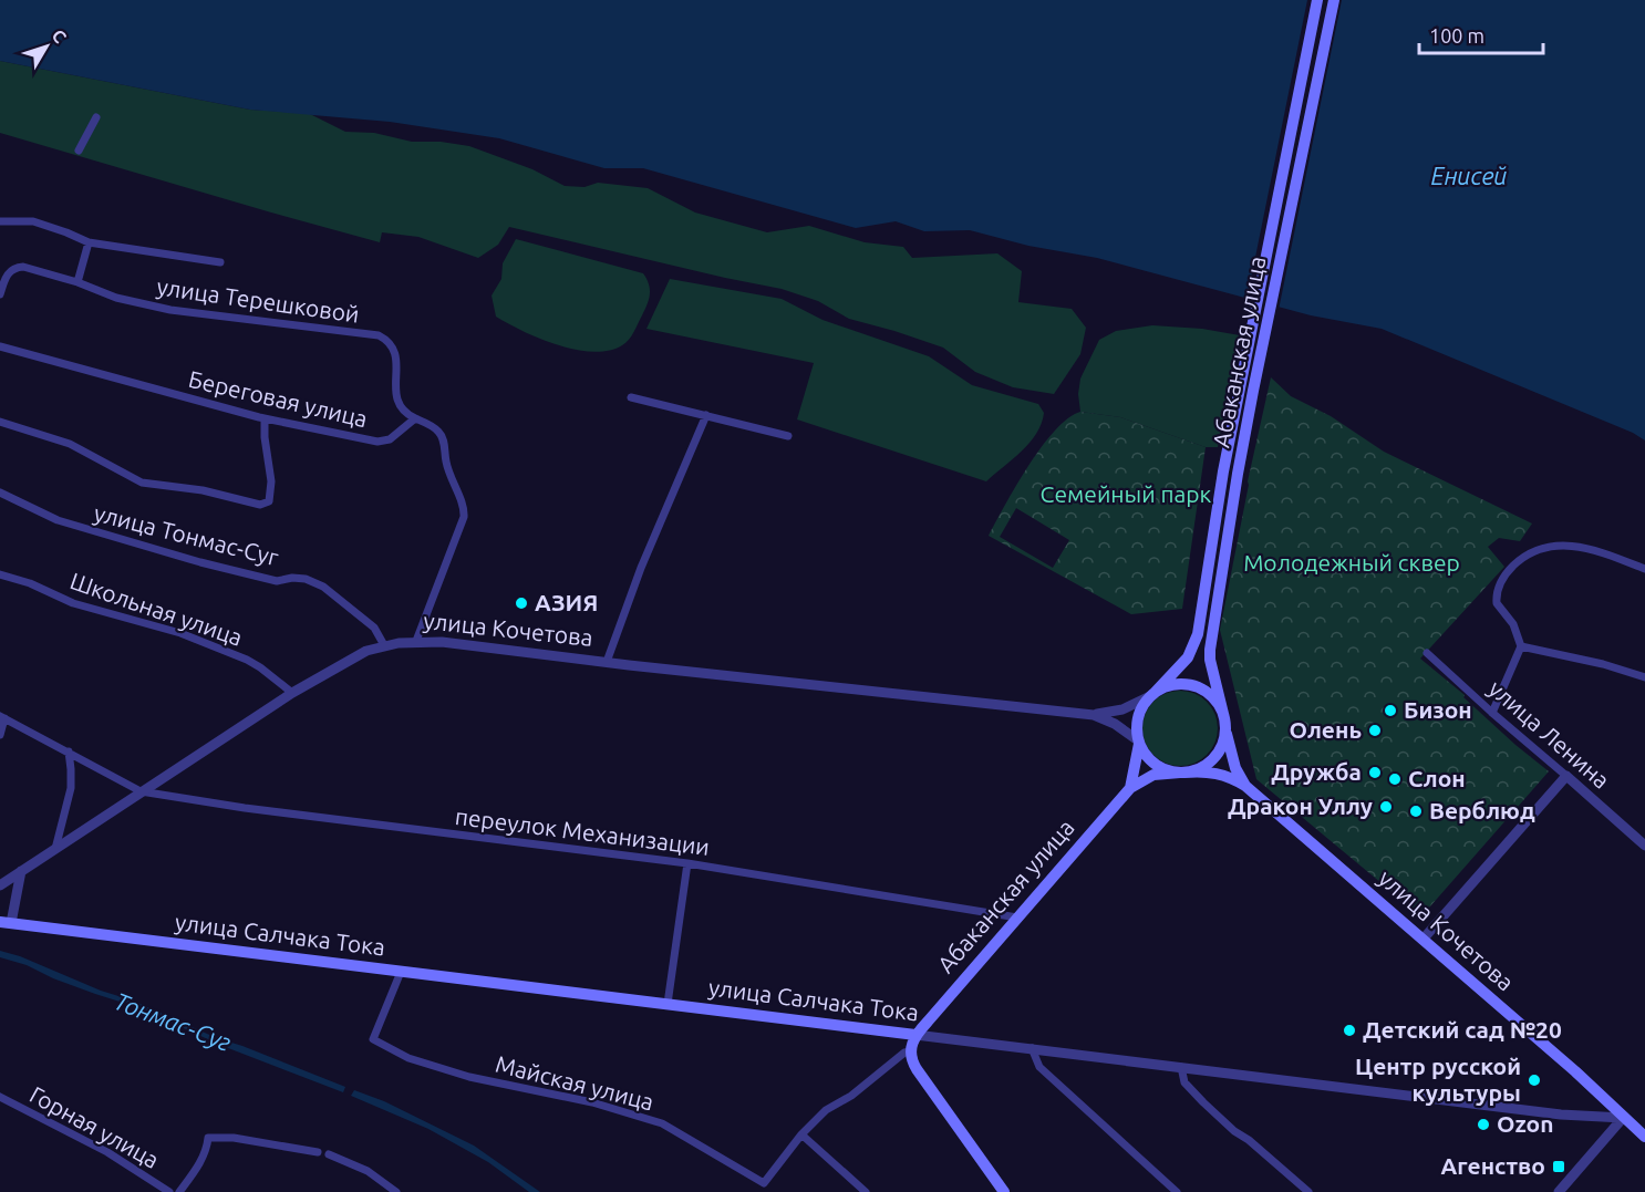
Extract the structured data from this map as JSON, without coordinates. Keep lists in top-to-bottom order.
{
  "streets": {
    "main road": ["Абаканская улица", "улица Кочетова", "улица Салчака Тока"],
    "street": [
      "улица Терешковой",
      "Береговая улица",
      "улица Тонмас-Суг",
      "Школьная улица",
      "улица Ленина",
      "переулок Механизации",
      "Майская улица",
      "Горная улица"
    ]
  },
  "crossings": [
    ["улица Терешковой", "Береговая улица"],
    ["Абаканская улица", "улица Кочетова"],
    ["Абаканская улица", "переулок Механизации"],
    ["Абаканская улица", "улица Салчака Тока"],
    ["улица Тонмас-Суг", "улица Кочетова"],
    ["Школьная улица", "улица Кочетова"],
    ["улица Кочетова", "переулок Механизации"],
    ["улица Кочетова", "улица Салчака Тока"],
    ["улица Салчака Тока", "Майская улица"]
  ],
  "water": ["Енисей", "Тонмас-Суг"],
  "parks": ["Семейный парк", "Молодежный сквер"],
  "places": {
    "other": [
      "АЗИЯ",
      "Бизон",
      "Олень",
      "Дружба",
      "Слон",
      "Дракон Уллу",
      "Верблюд",
      "Детский сад №20",
      "Центр русской культуры",
      "Ozon"
    ],
    "transit": ["Агенство"]
  },
  "scale_bar": "100 m",
  "north": "top right"
}
